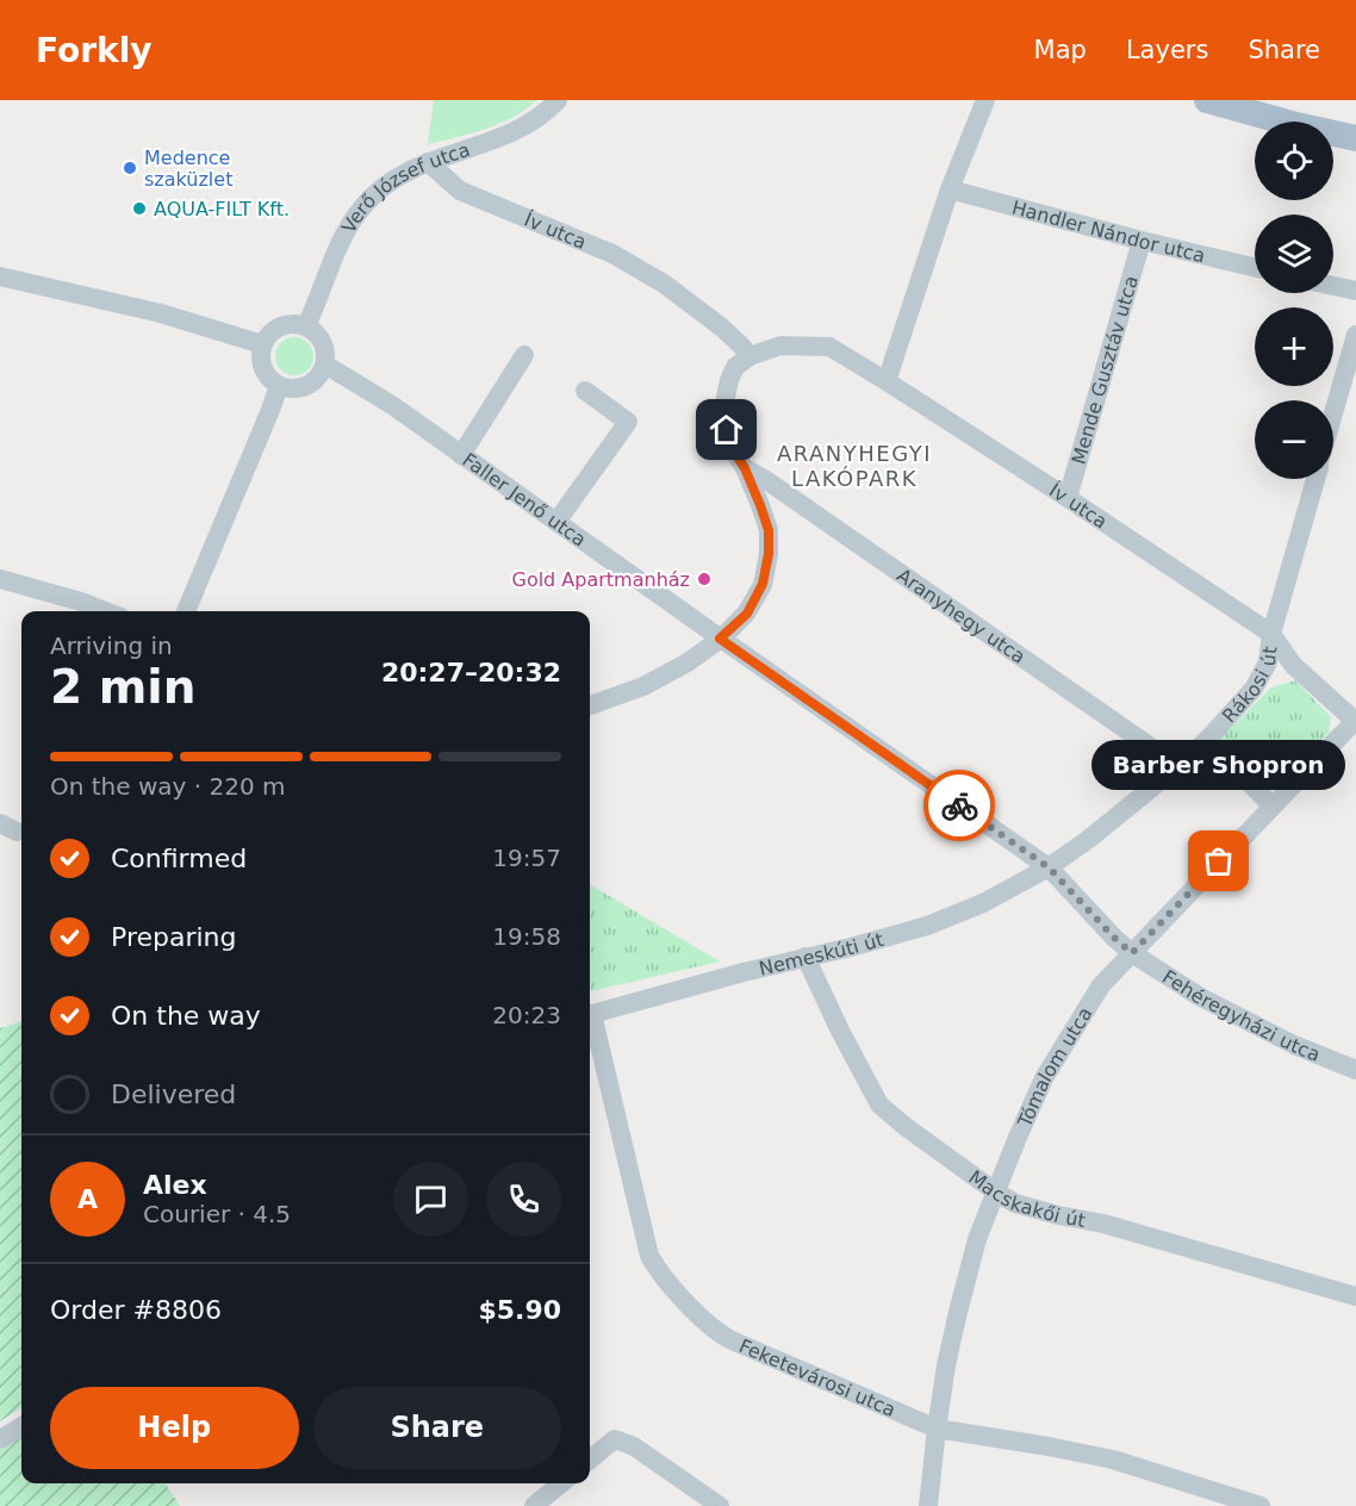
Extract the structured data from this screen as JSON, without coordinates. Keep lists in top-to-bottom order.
{
  "streets": {
    "street": [
      "Verő József utca",
      "Ív utca",
      "Handler Nándor utca",
      "Mende Gusztáv utca",
      "Faller Jenő utca",
      "Aranyhegy utca",
      "Rákosi út",
      "Nemeskúti út",
      "Fehéregyházi utca",
      "Tómalom utca",
      "Macskakői út",
      "Feketevárosi utca"
    ]
  },
  "crossings": [
    ["Verő József utca", "Ív utca"],
    ["Verő József utca", "Faller Jenő utca"],
    ["Ív utca", "Mende Gusztáv utca"],
    ["Ív utca", "Rákosi út"],
    ["Handler Nándor utca", "Mende Gusztáv utca"],
    ["Faller Jenő utca", "Rákosi út"],
    ["Faller Jenő utca", "Nemeskúti út"],
    ["Faller Jenő utca", "Fehéregyházi utca"],
    ["Aranyhegy utca", "Rákosi út"],
    ["Rákosi út", "Nemeskúti út"],
    ["Rákosi út", "Fehéregyházi utca"],
    ["Nemeskúti út", "Fehéregyházi utca"],
    ["Nemeskúti út", "Macskakői út"],
    ["Fehéregyházi utca", "Tómalom utca"],
    ["Tómalom utca", "Macskakői út"],
    ["Tómalom utca", "Feketevárosi utca"]
  ],
  "districts": ["ARANYHEGYI LAKÓPARK"],
  "places": [
    "Medence szaküzlet",
    "AQUA-FILT Kft.",
    "Gold Apartmanház",
    "Barber Shopron"
  ],
  "page": {
    "header": "Forkly",
    "nav": ["Map", "Layers", "Share"],
    "map_buttons": ["+", "−"],
    "heading": ["2 min", "Arriving in", "20:27–20:32"],
    "panel": [
      "Alex",
      "Courier · 4.5",
      "Order #8806",
      "$5.90"
    ],
    "bar": "On the way · 220 m",
    "bubble": "Barber Shopron",
    "list": [
      ["Confirmed", "19:57"],
      ["Preparing", "19:58"],
      ["On the way", "20:23"],
      "Delivered"
    ],
    "round": "A",
    "buttons": ["Help", "Share"]
  }
}
